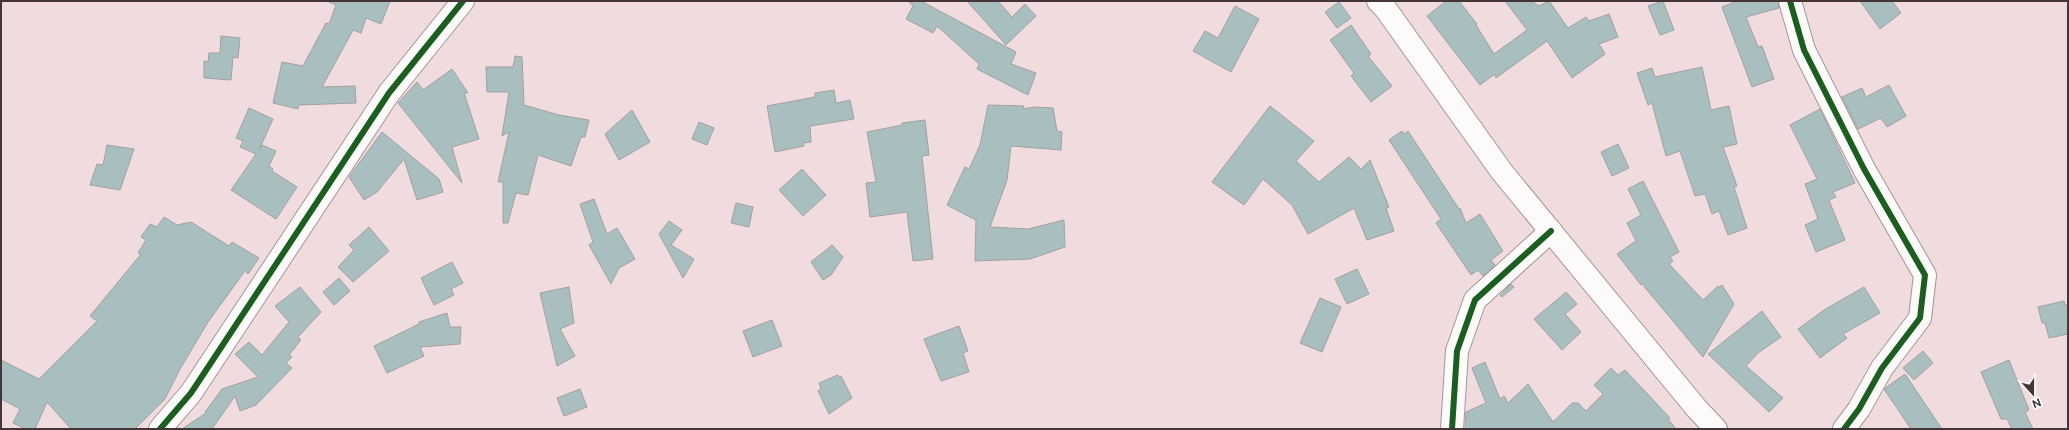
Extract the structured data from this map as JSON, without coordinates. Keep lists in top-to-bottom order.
{
  "north": "bottom"
}
